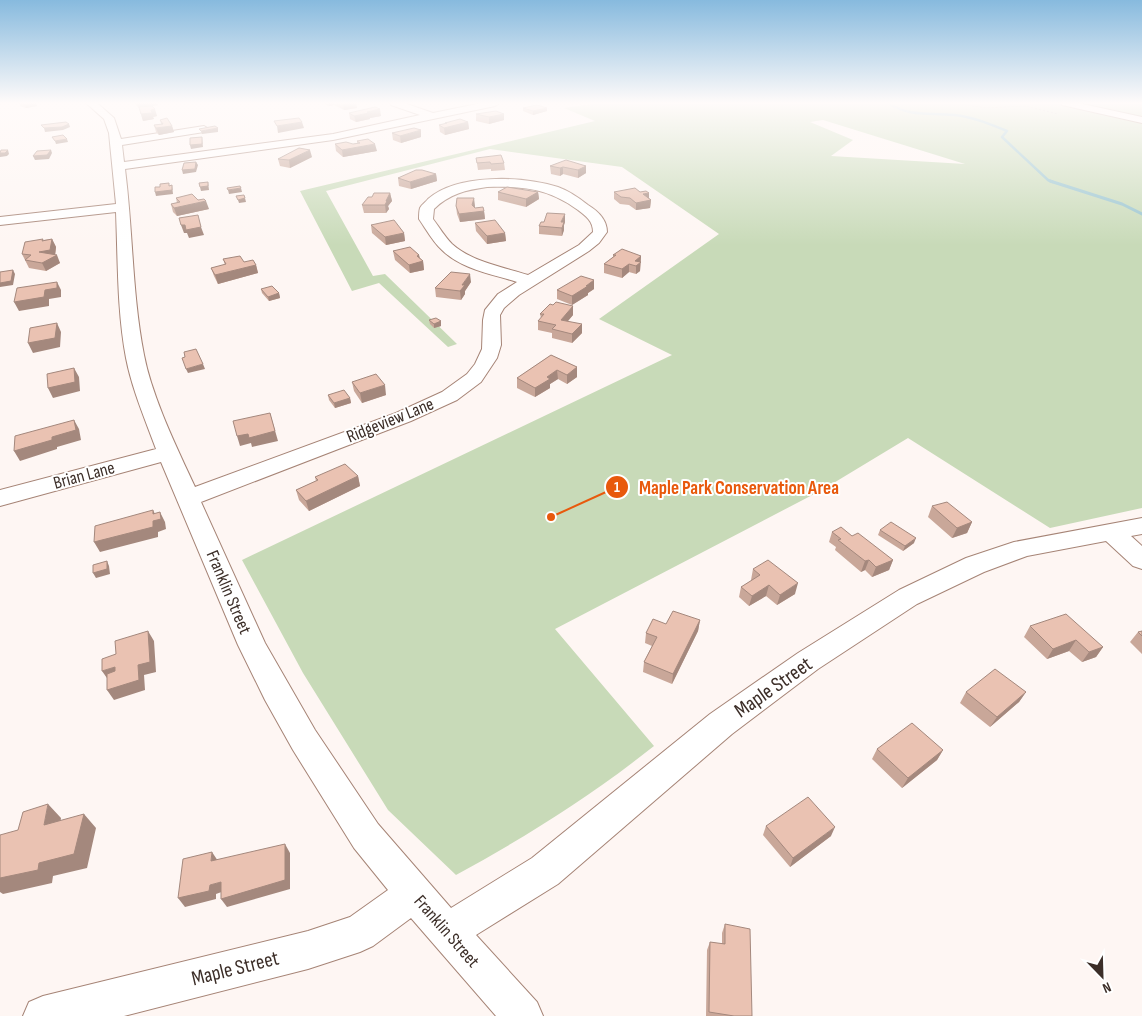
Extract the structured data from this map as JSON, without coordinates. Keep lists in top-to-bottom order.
{
  "streets": {
    "street": [
      "Ridgeview Lane",
      "Brian Lane",
      "Franklin Street",
      "Maple Street"
    ]
  },
  "crossings": [
    ["Ridgeview Lane", "Franklin Street"],
    ["Brian Lane", "Franklin Street"],
    ["Franklin Street", "Maple Street"]
  ],
  "places": ["Maple Park Conservation Area"],
  "north": "bottom right"
}
